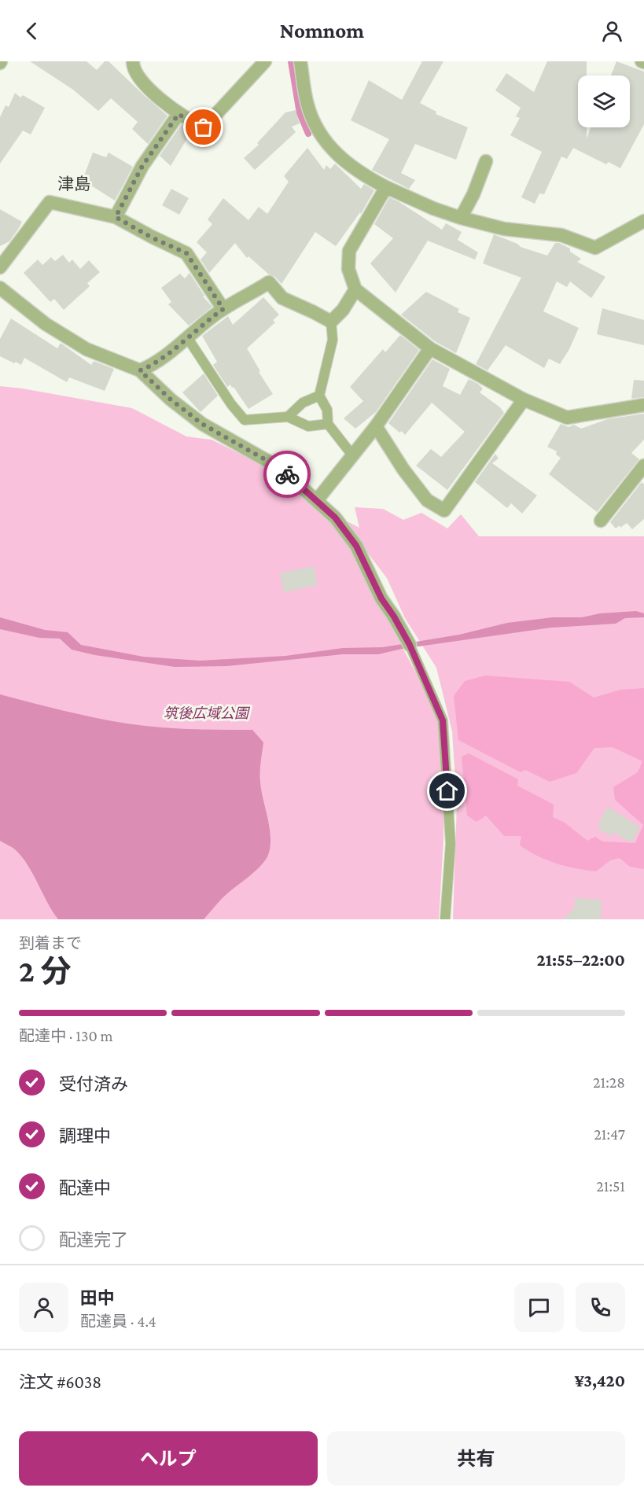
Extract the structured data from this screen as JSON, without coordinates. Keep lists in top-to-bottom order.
{
  "districts": ["津島"],
  "parks": ["筑後広域公園"],
  "page": {
    "header": "Nomnom",
    "heading": ["2 分", "到着まで", "21:55–22:00"],
    "panel": [
      "田中",
      "配達員 · 4.4",
      "注文 #6038",
      "¥3,420"
    ],
    "bar": "配達中 · 130 m",
    "list": [
      ["受付済み", "21:28"],
      ["調理中", "21:47"],
      ["配達中", "21:51"],
      "配達完了"
    ],
    "buttons": ["ヘルプ", "共有"]
  }
}
